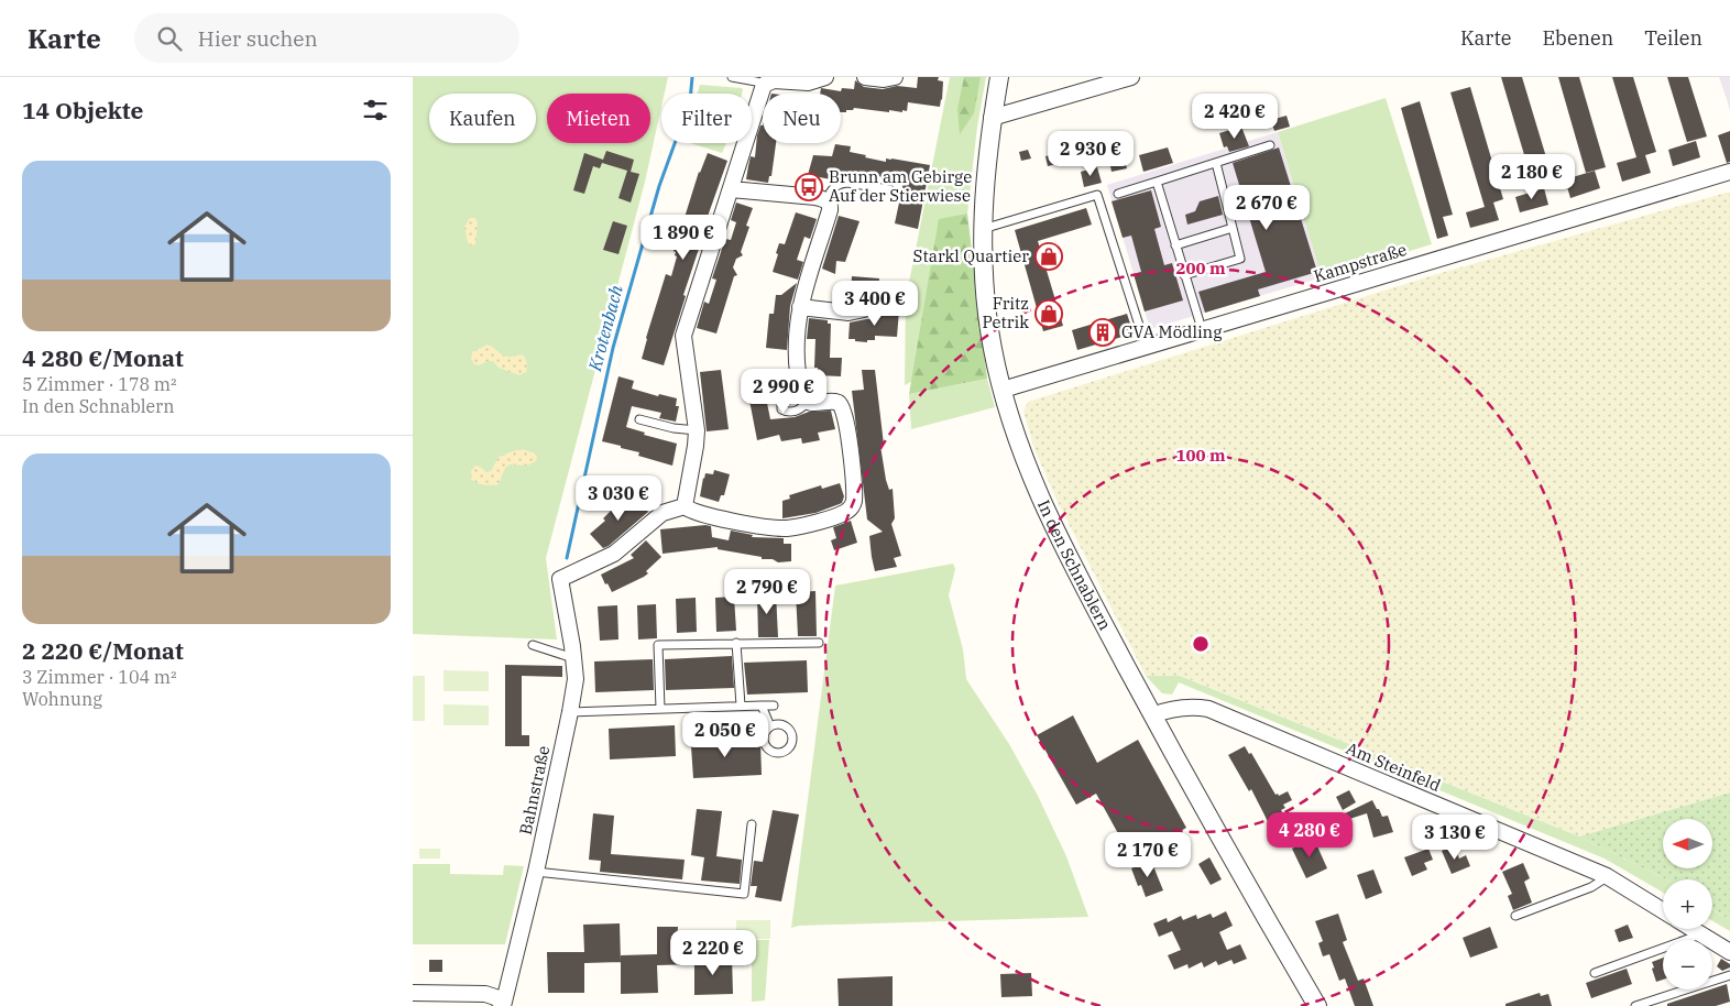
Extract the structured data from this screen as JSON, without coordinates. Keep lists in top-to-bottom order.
{
  "streets": {
    "street": [
      "Kampstraße",
      "In den Schnablern",
      "Am Steinfeld",
      "Bahnstraße"
    ]
  },
  "crossings": [
    ["Kampstraße", "In den Schnablern"],
    ["In den Schnablern", "Am Steinfeld"]
  ],
  "water": ["Krotenbach"],
  "places": {
    "bus stop": ["Brunn am Gebirge Auf der Stierwiese"],
    "shop": ["Starkl Quartier", "Fritz Petrik"],
    "building": ["GVA Mödling"]
  },
  "north": "left",
  "page": {
    "header": "Karte",
    "search": "Hier suchen",
    "nav": ["Karte", "Ebenen", "Teilen"],
    "heading": "14 Objekte",
    "price": [
      "2 420 €",
      "2 930 €",
      "2 180 €",
      "2 670 €",
      "1 890 €",
      "3 400 €",
      "2 990 €",
      "3 030 €",
      "2 790 €",
      "2 050 €",
      "4 280 €",
      "3 130 €",
      "2 170 €",
      "2 220 €"
    ],
    "chip": [
      "Kaufen",
      "Mieten",
      "Filter",
      "Neu"
    ],
    "list": [
      {
        "name": "4 280 €/Monat",
        "note": "5 Zimmer · 178 m² · In den Schnablern"
      },
      {
        "name": "2 220 €/Monat",
        "note": "3 Zimmer · 104 m² · Wohnung"
      }
    ],
    "map_buttons": ["+", "−"]
  },
  "rings": ["200 m", "100 m"]
}
